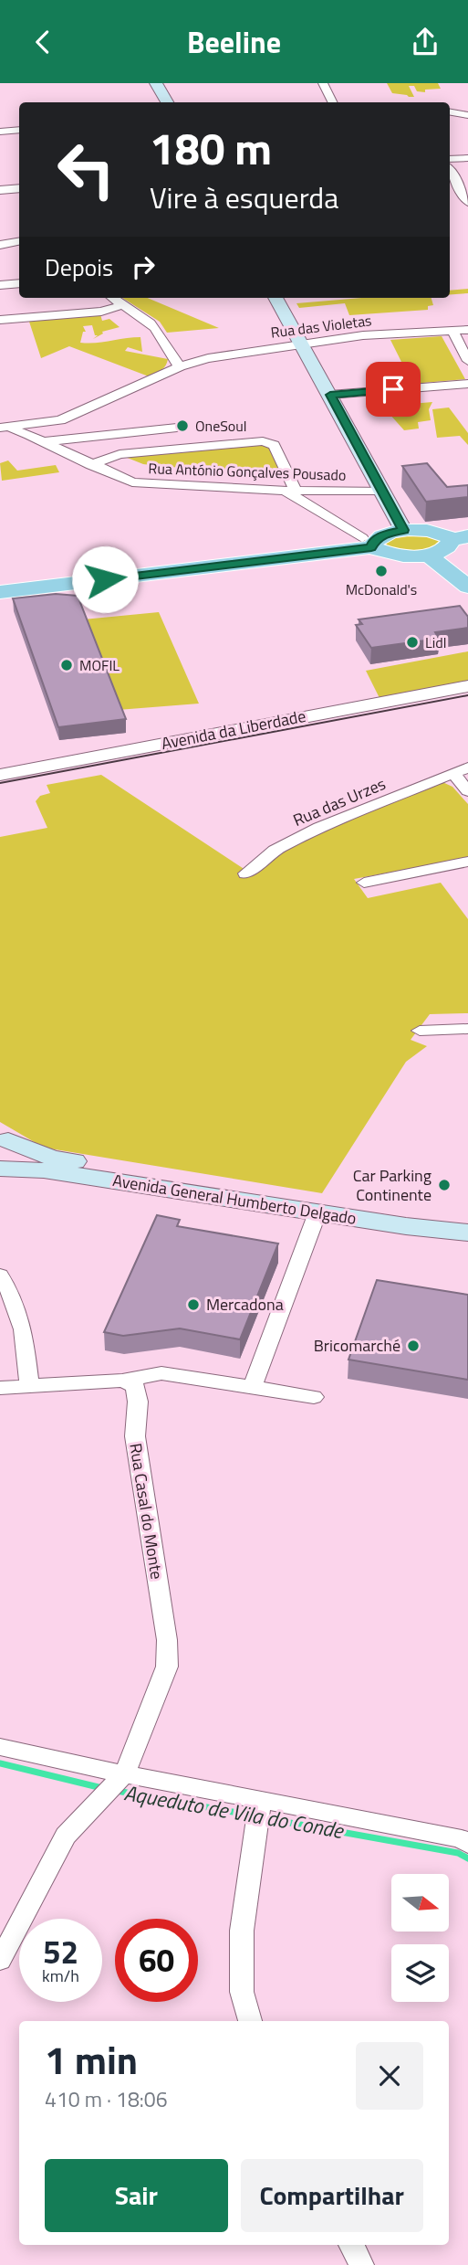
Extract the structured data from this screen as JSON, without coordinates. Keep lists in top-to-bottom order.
{
  "streets": {
    "main road": ["Avenida General Humberto Delgado"],
    "street": [
      "Rua das Violetas",
      "Rua António Gonçalves Pousado",
      "Avenida da Liberdade",
      "Rua das Urzes",
      "Rua Casal do Monte"
    ]
  },
  "crossings": [
    ["Rua das Violetas", "Rua António Gonçalves Pousado"]
  ],
  "water": ["Aqueduto de Vila do Conde"],
  "places": [
    "OneSoul",
    "McDonald's",
    "Lidl",
    "MOFIL",
    "Car Parking Continente",
    "Mercadona",
    "Bricomarché"
  ],
  "north": "right",
  "page": {
    "header": "Beeline",
    "turn": ["180 m", "Vire à esquerda"],
    "then": "Depois",
    "speed": "52 km/h",
    "limit": "60",
    "heading": ["1 min", "410 m · 18:06"],
    "buttons": ["Sair", "Compartilhar"]
  }
}
